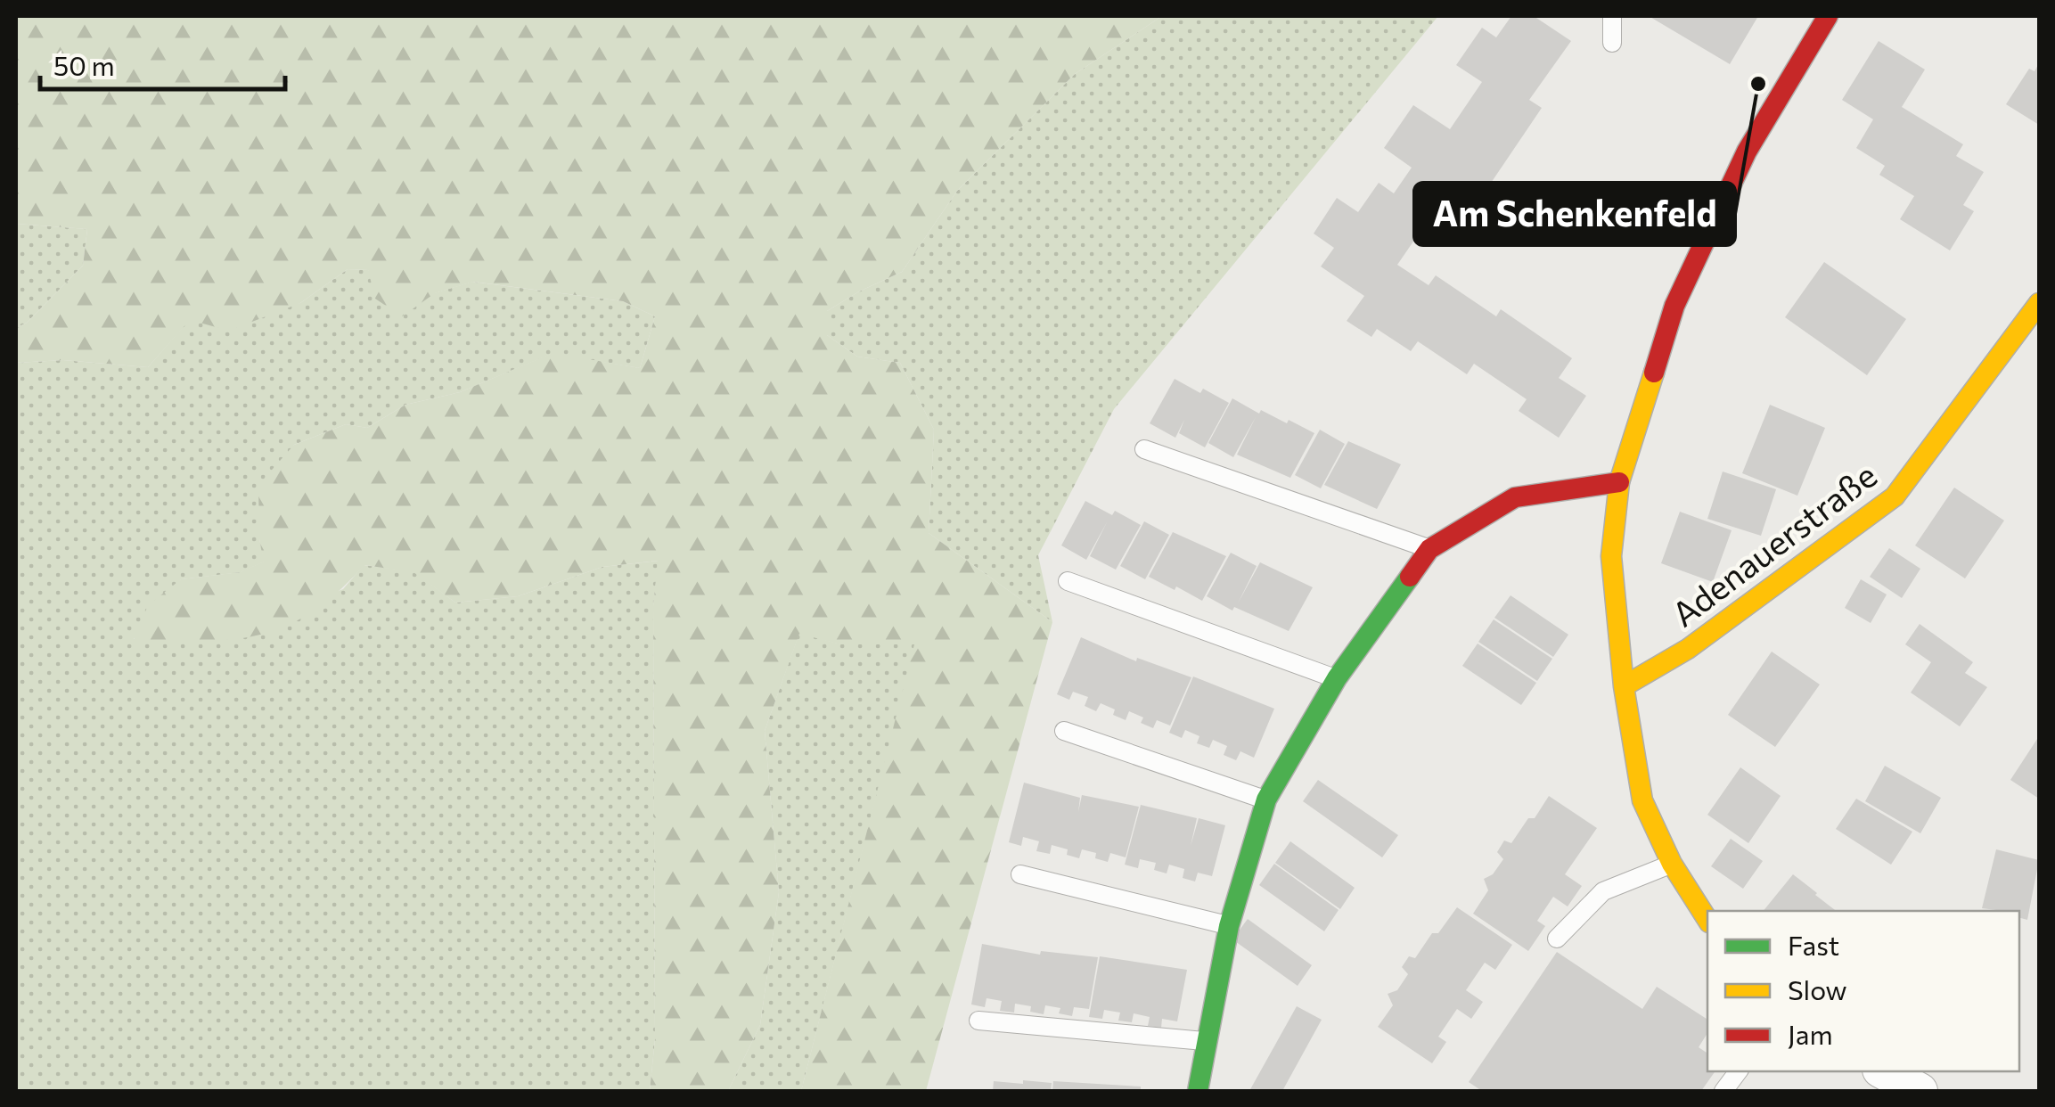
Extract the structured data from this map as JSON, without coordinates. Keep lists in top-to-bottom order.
{
  "streets": {
    "street": ["Adenauerstraße"]
  },
  "places": ["Am Schenkenfeld"],
  "legend": ["Fast", "Slow", "Jam"],
  "scale_bar": "50 m"
}
